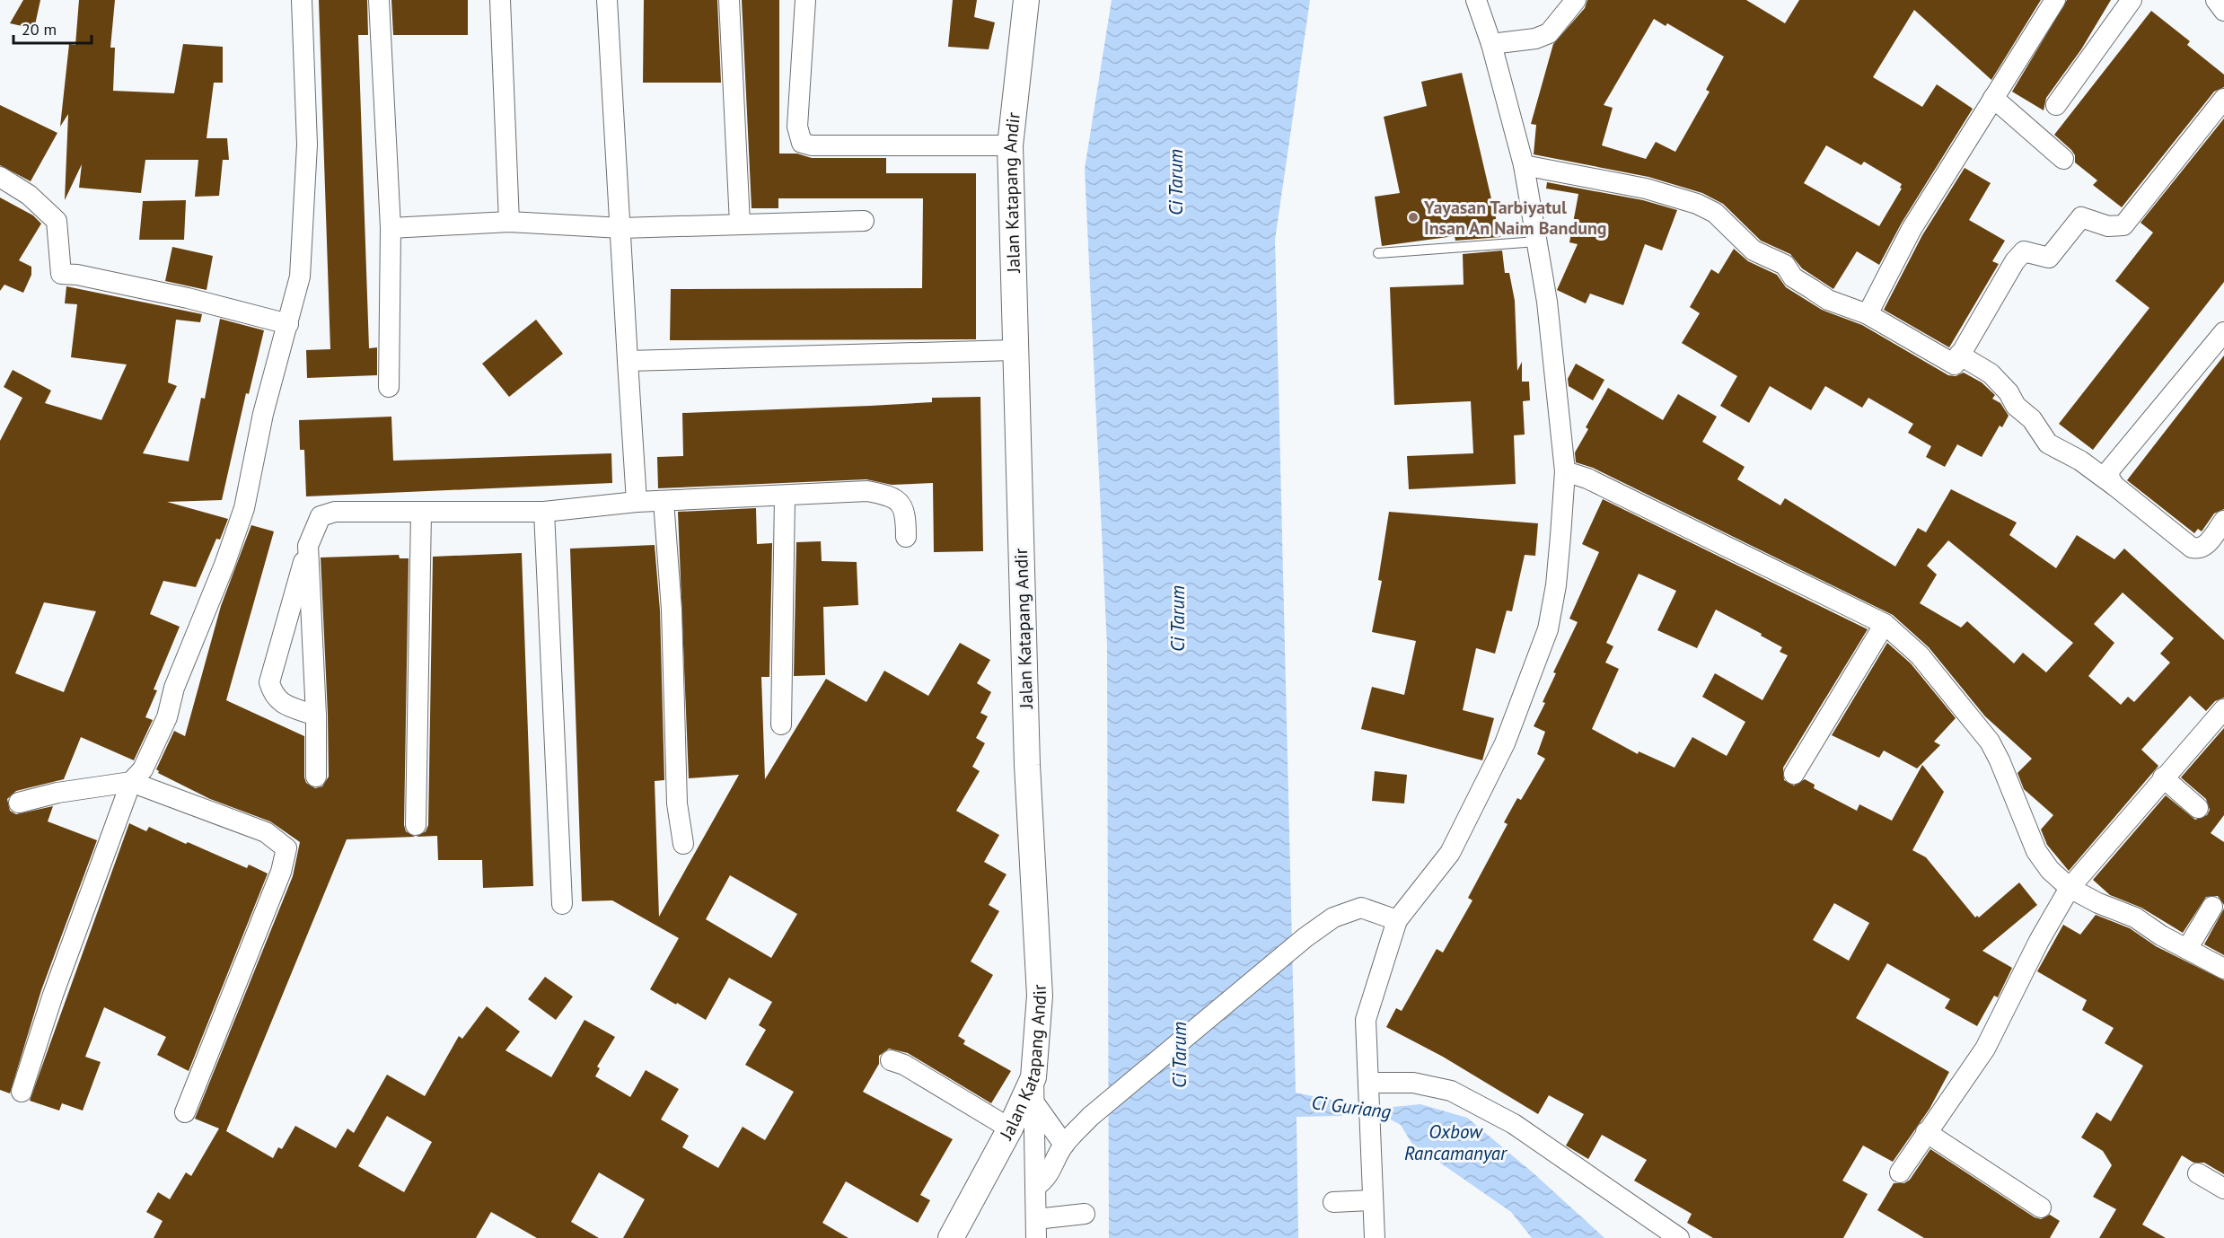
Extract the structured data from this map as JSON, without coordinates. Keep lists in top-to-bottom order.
{
  "streets": {
    "street": ["Jalan Katapang Andir"]
  },
  "water": ["Ci Tarum", "Ci Guriang", "Oxbow Rancamanyar"],
  "places": ["Yayasan Tarbiyatul Insan An Naim Bandung"],
  "scale_bar": "20 m"
}
